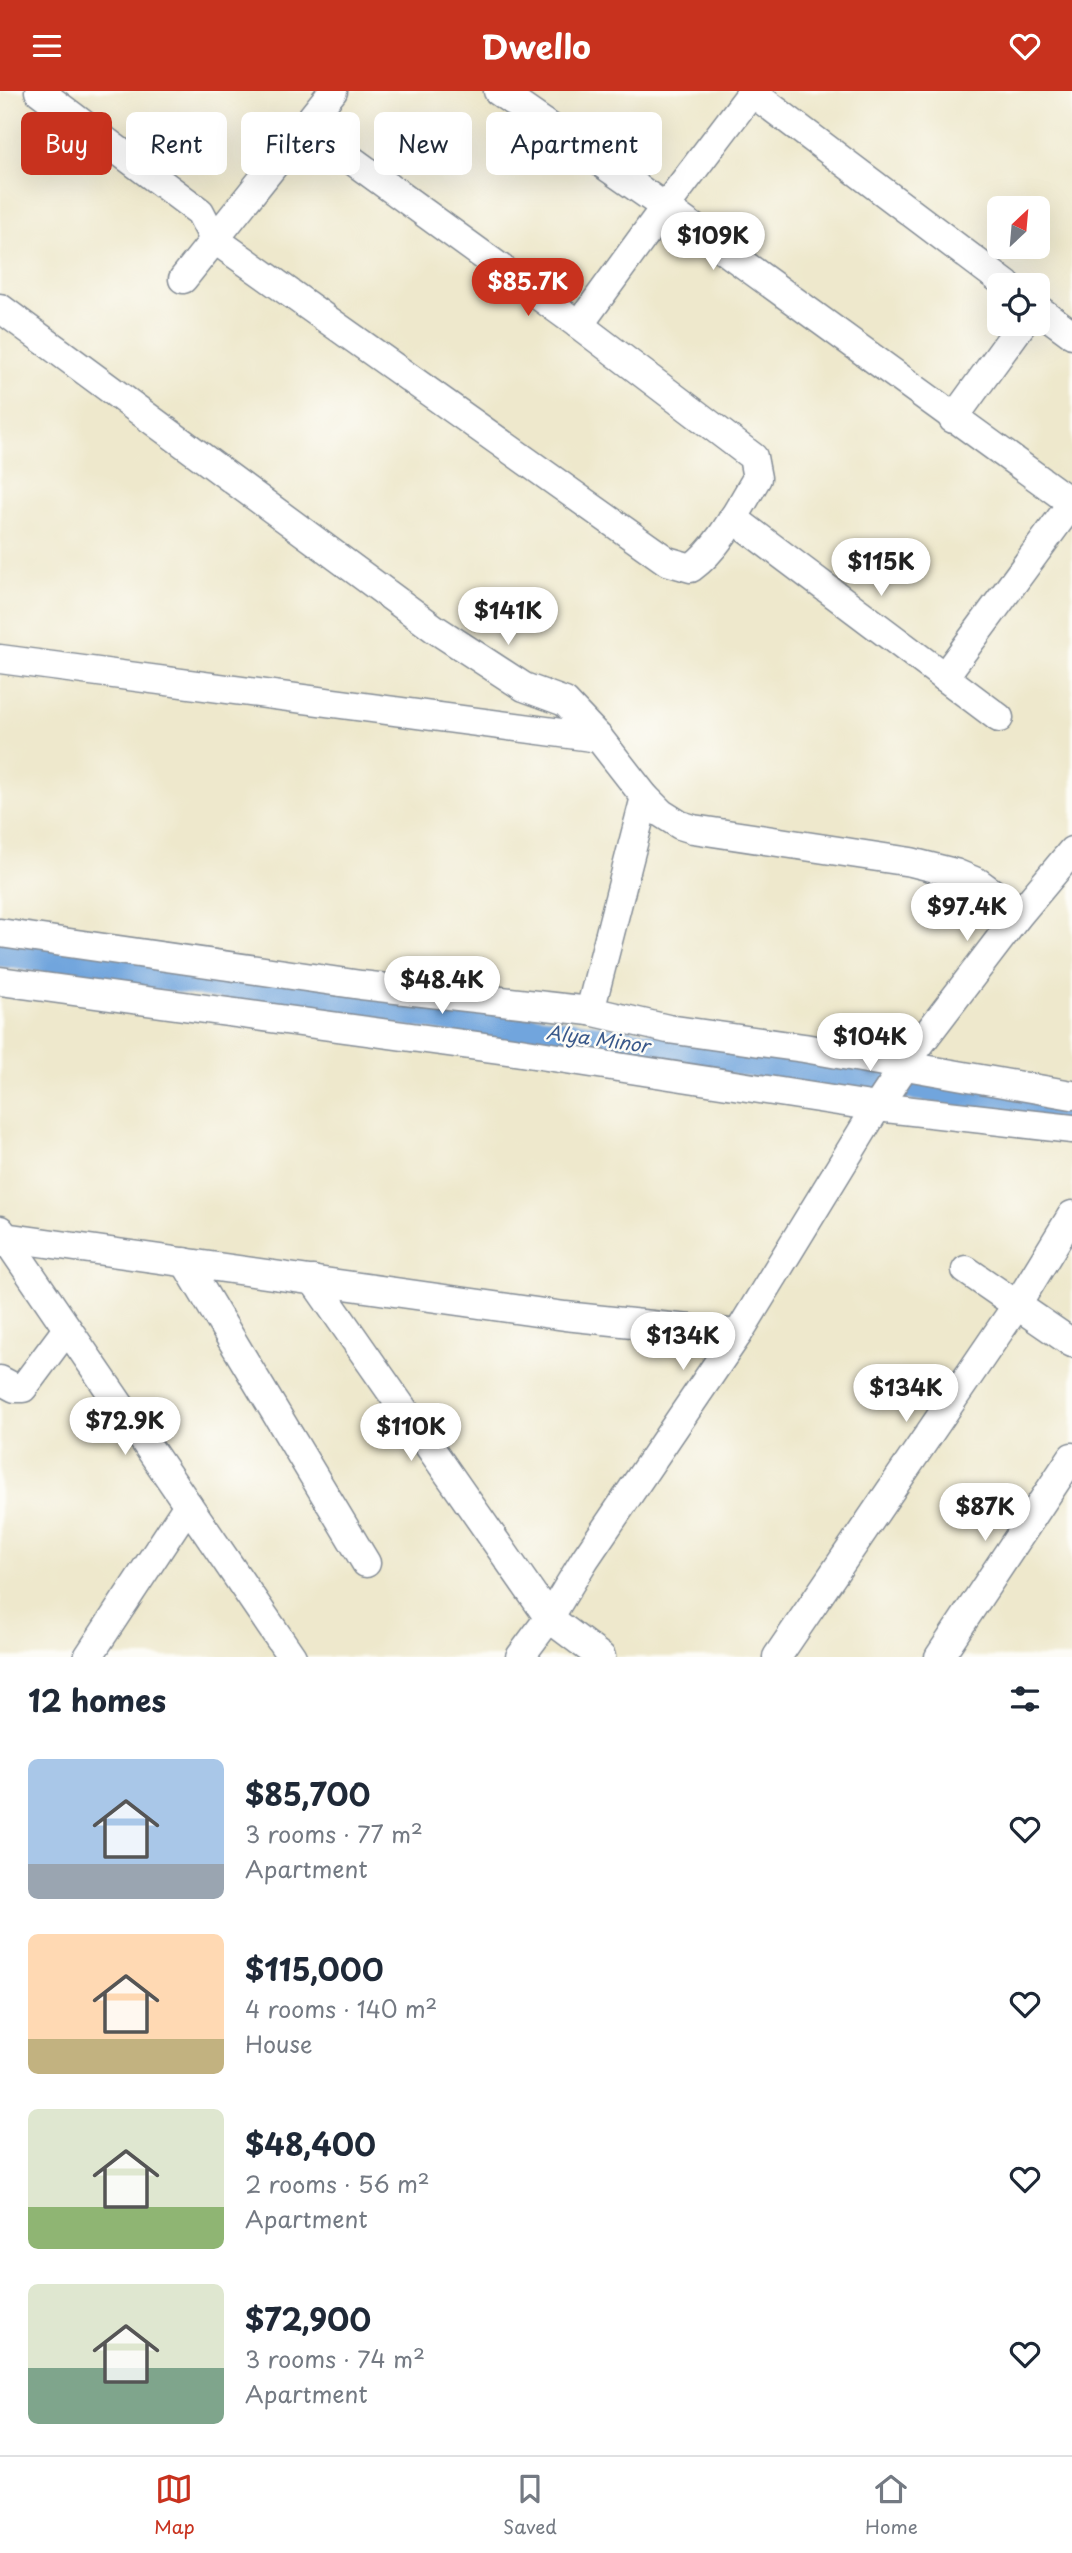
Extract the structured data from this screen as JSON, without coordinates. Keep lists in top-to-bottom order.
{
  "water": ["Alya Minor"],
  "north": "top right",
  "page": {
    "header": "Dwello",
    "chip": [
      "Buy",
      "Rent",
      "Filters",
      "New",
      "Apartment"
    ],
    "price": [
      "$109K",
      "$85.7K",
      "$115K",
      "$141K",
      "$97.4K",
      "$48.4K",
      "$104K",
      "$134K",
      "$134K",
      "$72.9K",
      "$110K",
      "$87K"
    ],
    "heading": "12 homes",
    "list": [
      {
        "name": "$85,700",
        "note": "3 rooms · 77 m² · Apartment"
      },
      {
        "name": "$115,000",
        "note": "4 rooms · 140 m² · House"
      },
      {
        "name": "$48,400",
        "note": "2 rooms · 56 m² · Apartment"
      },
      {
        "name": "$72,900",
        "note": "3 rooms · 74 m² · Apartment"
      }
    ],
    "tabs": ["Map", "Saved", "Home"]
  }
}
